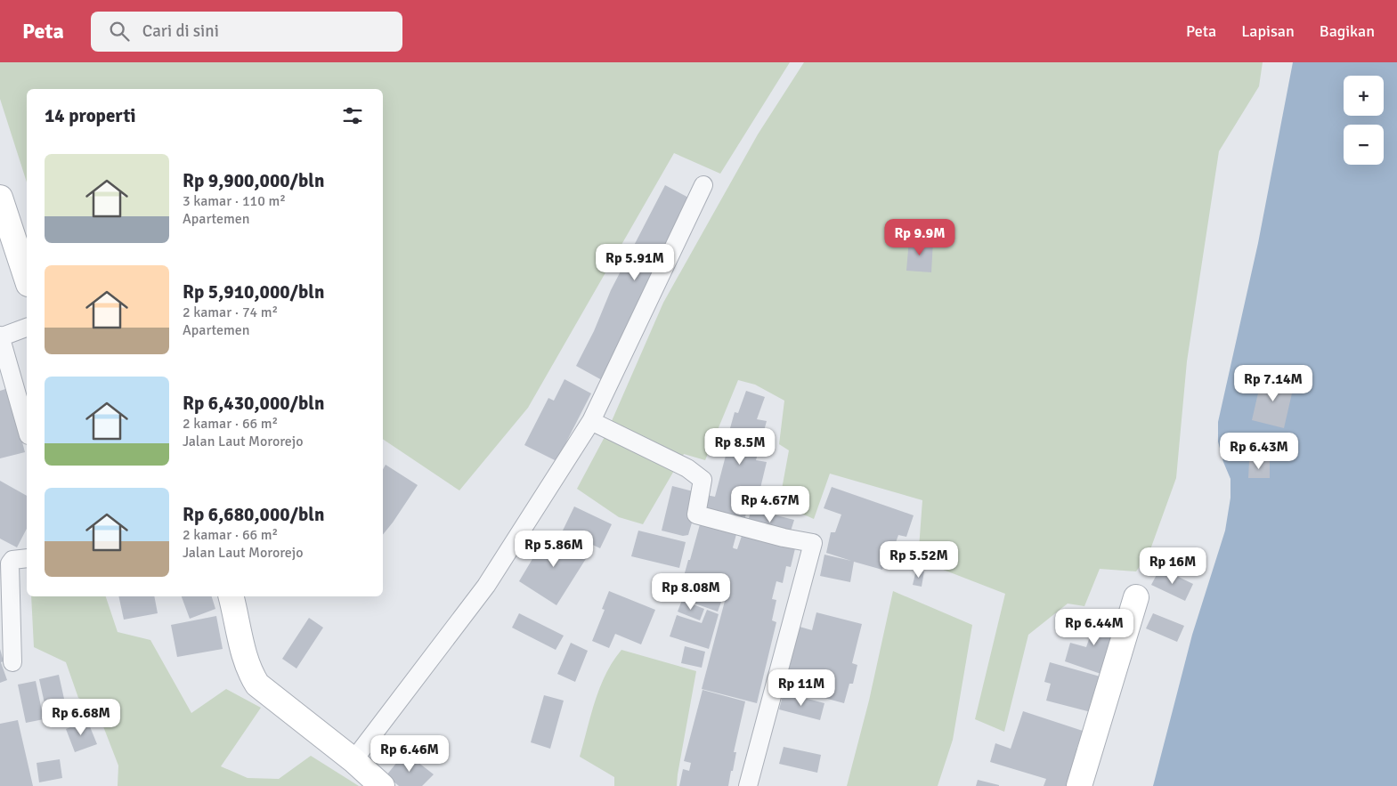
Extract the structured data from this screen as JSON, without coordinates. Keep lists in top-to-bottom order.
{
  "page": {
    "header": "Peta",
    "search": "Cari di sini",
    "nav": ["Peta", "Lapisan", "Bagikan"],
    "map_buttons": ["+", "−"],
    "heading": "14 properti",
    "list": [
      {
        "name": "Rp 9,900,000/bln",
        "note": "3 kamar · 110 m² · Apartemen"
      },
      {
        "name": "Rp 5,910,000/bln",
        "note": "2 kamar · 74 m² · Apartemen"
      },
      {
        "name": "Rp 6,430,000/bln",
        "note": "2 kamar · 66 m² · Jalan Laut Mororejo"
      },
      {
        "name": "Rp 6,680,000/bln",
        "note": "2 kamar · 66 m² · Jalan Laut Mororejo"
      }
    ],
    "price": [
      "Rp 9.9M",
      "Rp 5.91M",
      "Rp 7.14M",
      "Rp 8.5M",
      "Rp 6.43M",
      "Rp 4.67M",
      "Rp 5.86M",
      "Rp 5.52M",
      "Rp 16M",
      "Rp 8.08M",
      "Rp 6.44M",
      "Rp 11M",
      "Rp 6.68M",
      "Rp 6.46M"
    ]
  }
}
